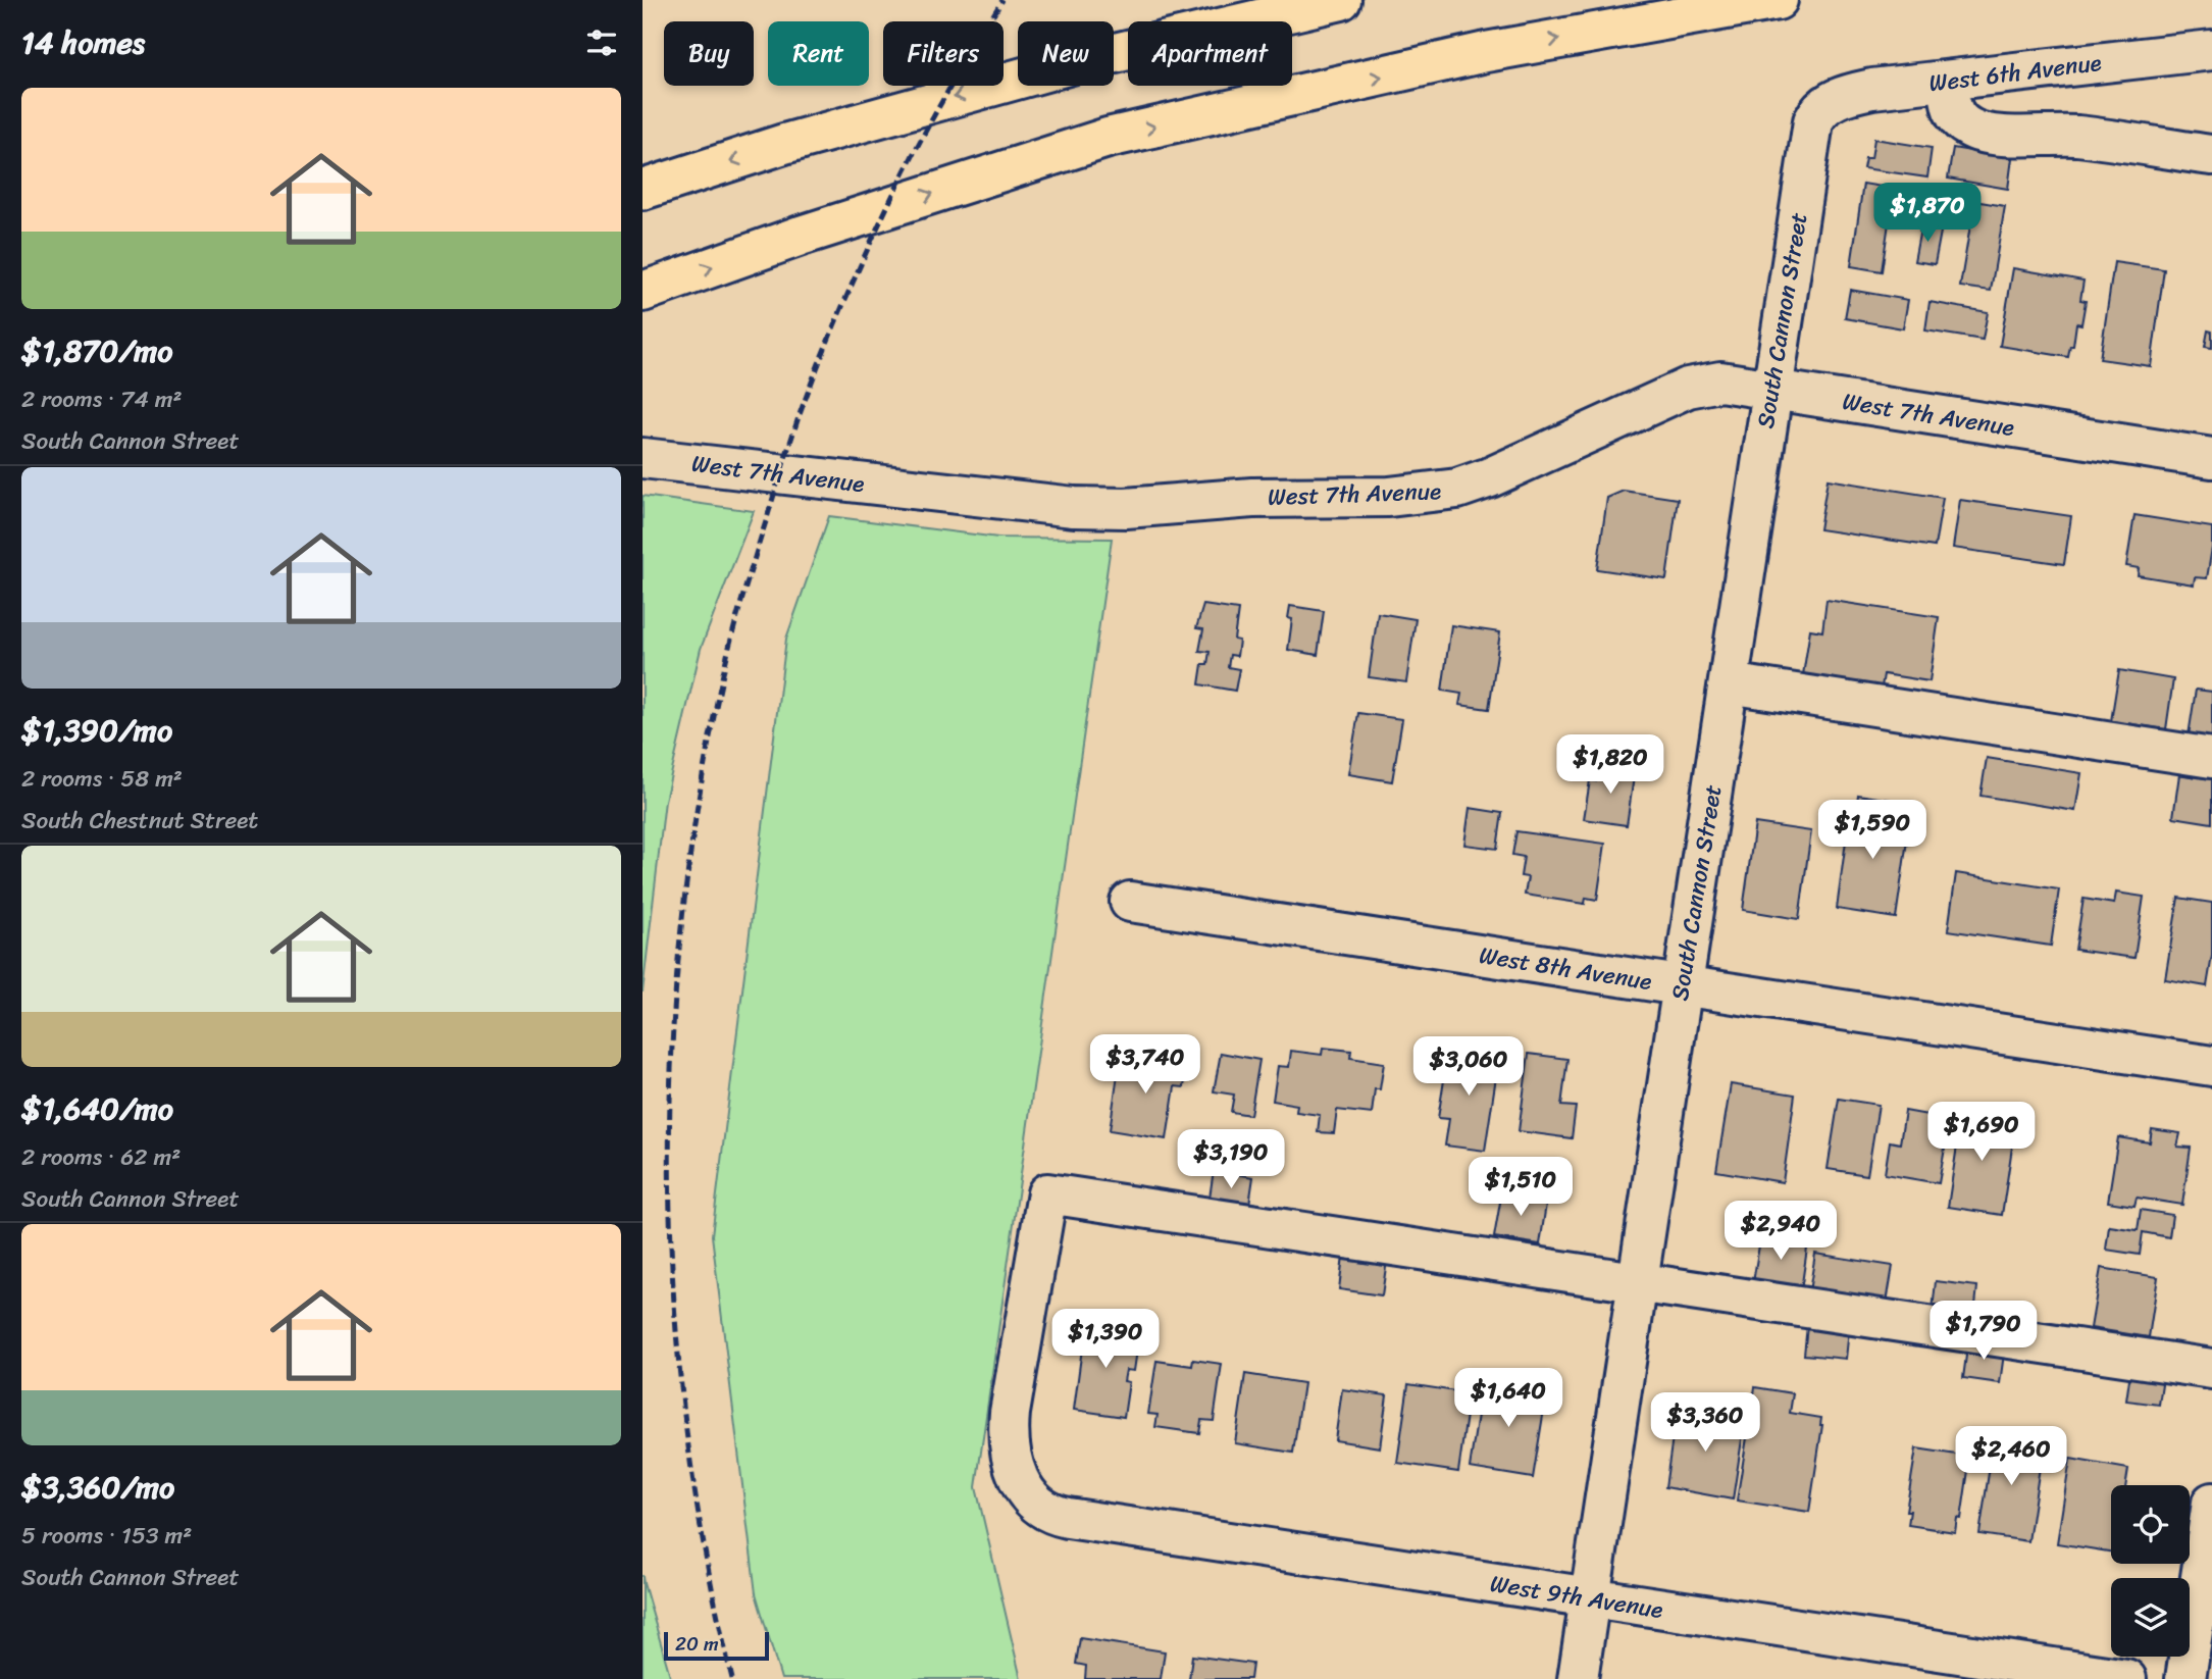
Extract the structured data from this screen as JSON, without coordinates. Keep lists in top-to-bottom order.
{
  "streets": {
    "street": [
      "West 6th Avenue",
      "South Cannon Street",
      "West 7th Avenue",
      "West 8th Avenue",
      "West 9th Avenue"
    ]
  },
  "crossings": [
    ["West 6th Avenue", "South Cannon Street"],
    ["South Cannon Street", "West 7th Avenue"],
    ["South Cannon Street", "West 8th Avenue"],
    ["South Cannon Street", "West 9th Avenue"]
  ],
  "scale_bar": "20 m",
  "page": {
    "heading": "14 homes",
    "chip": [
      "Buy",
      "Rent",
      "Filters",
      "New",
      "Apartment"
    ],
    "list": [
      {
        "name": "$1,870/mo",
        "note": "2 rooms · 74 m² · South Cannon Street"
      },
      {
        "name": "$1,390/mo",
        "note": "2 rooms · 58 m² · South Chestnut Street"
      },
      {
        "name": "$1,640/mo",
        "note": "2 rooms · 62 m² · South Cannon Street"
      },
      {
        "name": "$3,360/mo",
        "note": "5 rooms · 153 m² · South Cannon Street"
      }
    ],
    "price": [
      "$1,870",
      "$1,820",
      "$1,590",
      "$3,740",
      "$3,060",
      "$1,690",
      "$3,190",
      "$1,510",
      "$2,940",
      "$1,790",
      "$1,390",
      "$1,640",
      "$3,360",
      "$2,460"
    ],
    "scale": "20 m"
  }
}
